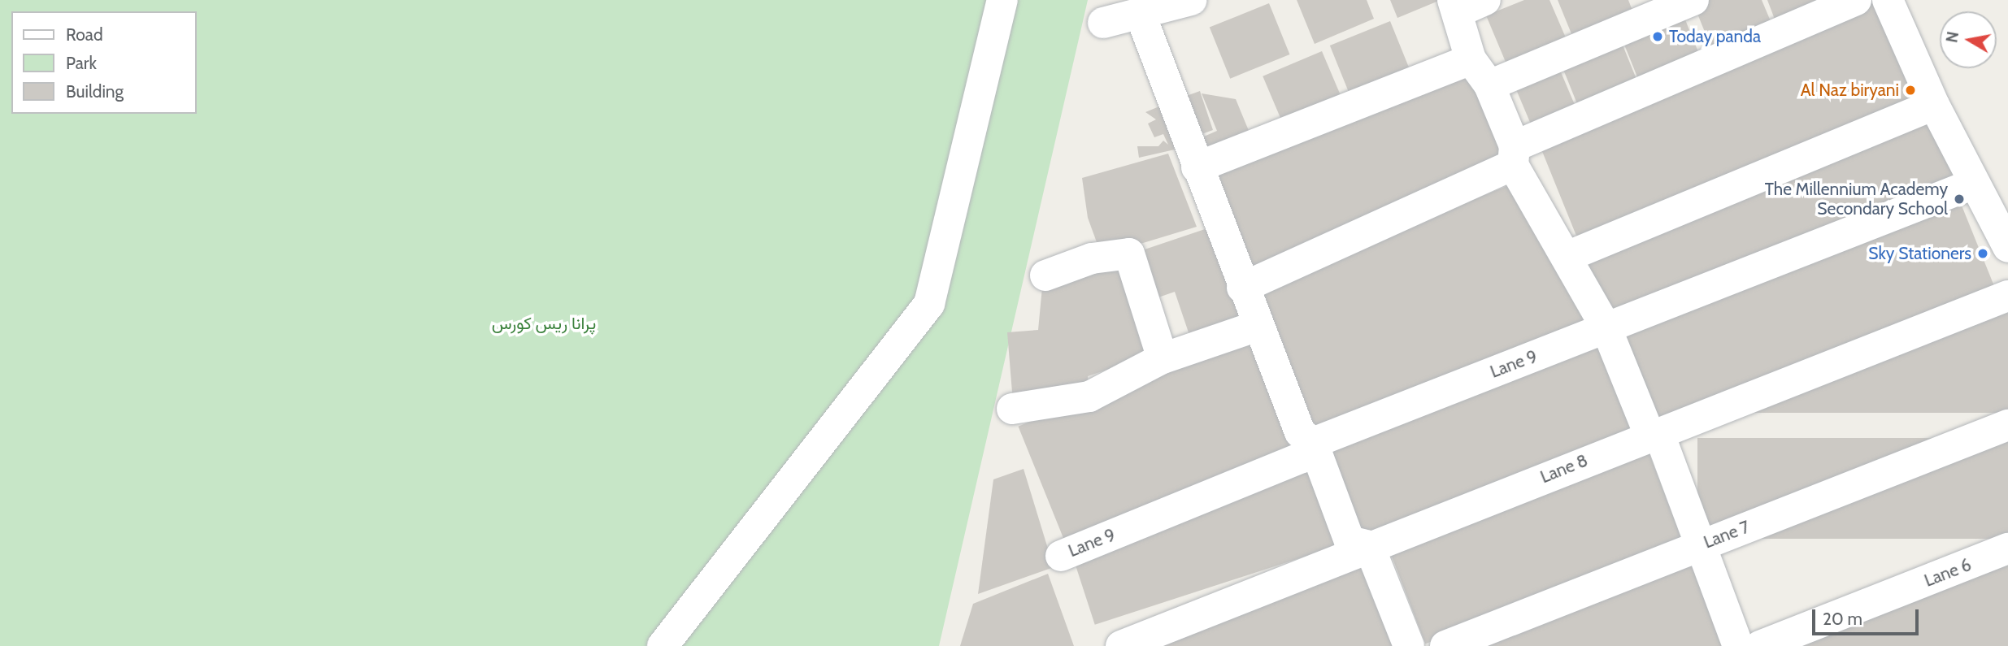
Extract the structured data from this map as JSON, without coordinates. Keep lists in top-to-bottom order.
{
  "streets": {
    "street": [
      "Lane 9",
      "Lane 8",
      "Lane 7",
      "Lane 6"
    ]
  },
  "parks": ["پرانا ریس کورس"],
  "places": [
    "Today panda",
    "Al Naz biryani",
    "The Millennium Academy Secondary School",
    "Sky Stationers"
  ],
  "legend": ["Road", "Park", "Building"],
  "scale_bar": "20 m",
  "north": "left"
}
